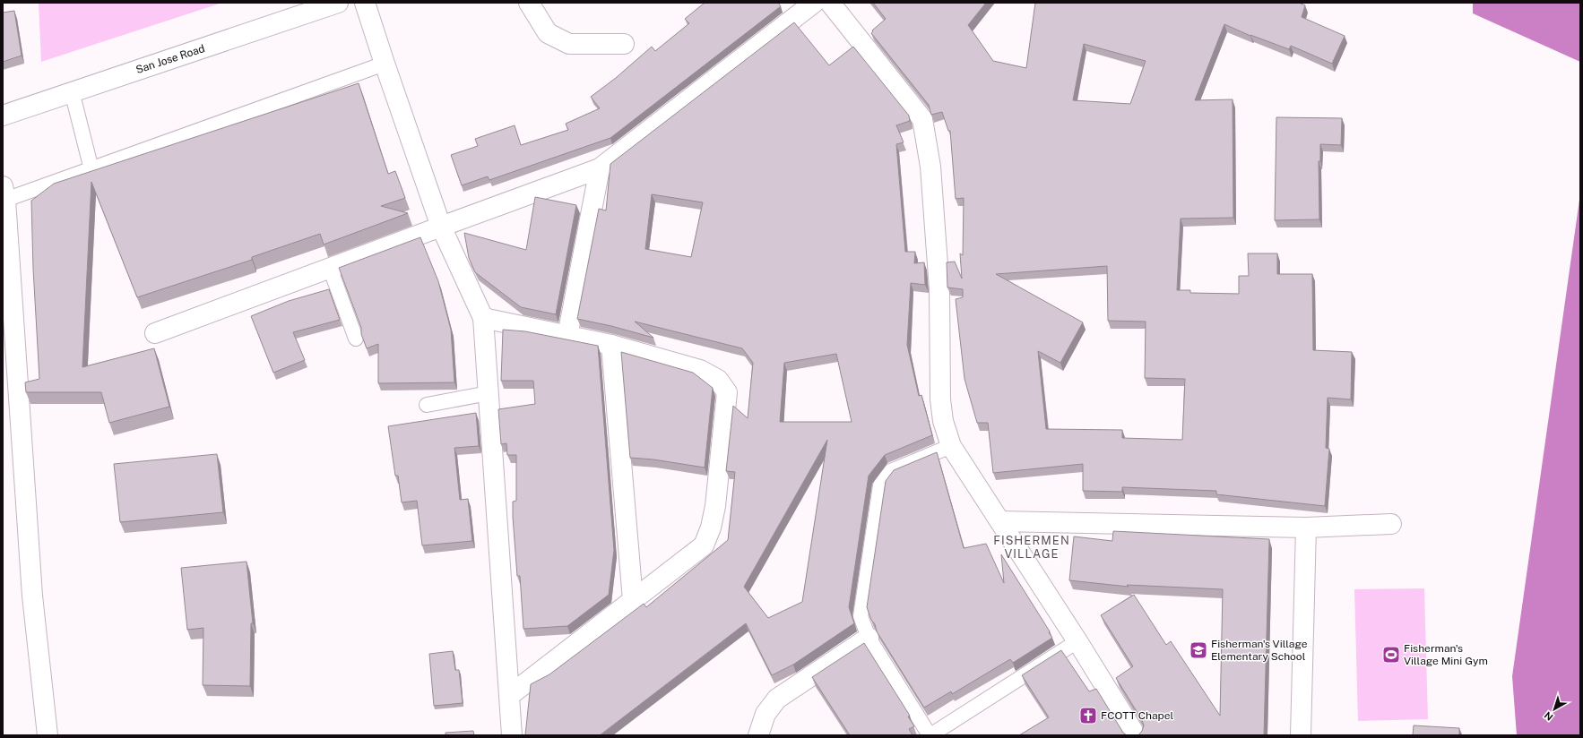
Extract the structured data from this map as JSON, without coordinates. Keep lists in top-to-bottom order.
{
  "streets": {
    "street": ["San Jose Road"]
  },
  "districts": ["FISHERMEN VILLAGE"],
  "places": {
    "school or university": ["Fisherman's Village Elementary School"],
    "sports": ["Fisherman's Village Mini Gym"],
    "church": ["FCOTT Chapel"]
  },
  "north": "bottom left"
}
